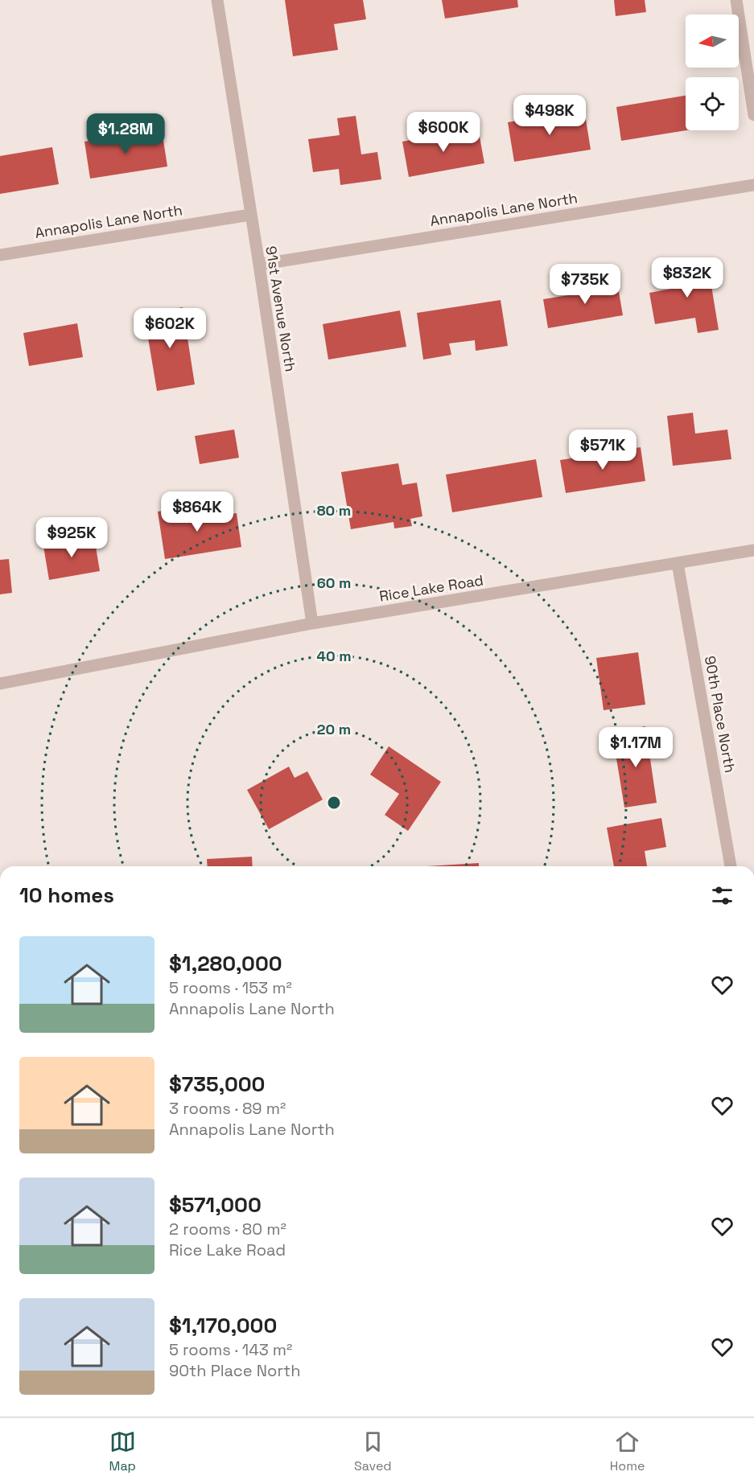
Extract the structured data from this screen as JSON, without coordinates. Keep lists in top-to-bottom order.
{
  "streets": {
    "street": [
      "Annapolis Lane North",
      "91st Avenue North",
      "Rice Lake Road",
      "90th Place North"
    ]
  },
  "crossings": [
    ["Annapolis Lane North", "91st Avenue North"],
    ["91st Avenue North", "Rice Lake Road"],
    ["Rice Lake Road", "90th Place North"]
  ],
  "north": "left",
  "page": {
    "price": [
      "$498K",
      "$600K",
      "$1.28M",
      "$832K",
      "$735K",
      "$602K",
      "$571K",
      "$864K",
      "$925K",
      "$1.17M"
    ],
    "heading": "10 homes",
    "list": [
      {
        "name": "$1,280,000",
        "note": "5 rooms · 153 m² · Annapolis Lane North"
      },
      {
        "name": "$735,000",
        "note": "3 rooms · 89 m² · Annapolis Lane North"
      },
      {
        "name": "$571,000",
        "note": "2 rooms · 80 m² · Rice Lake Road"
      },
      {
        "name": "$1,170,000",
        "note": "5 rooms · 143 m² · 90th Place North"
      }
    ],
    "tabs": ["Map", "Saved", "Home"]
  },
  "rings": [
    "80 m",
    "60 m",
    "40 m",
    "20 m"
  ]
}
